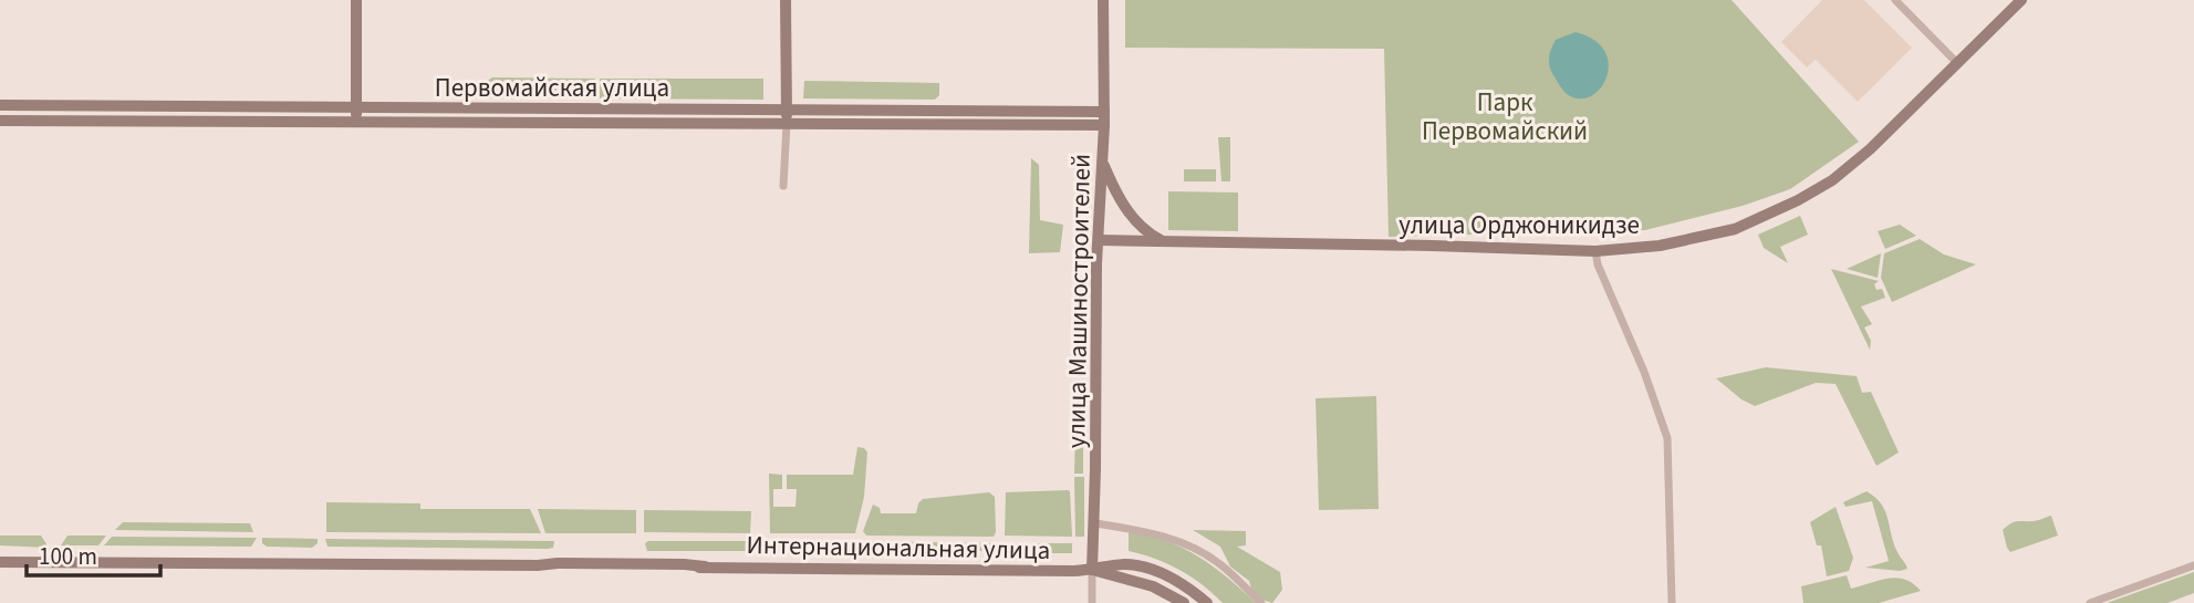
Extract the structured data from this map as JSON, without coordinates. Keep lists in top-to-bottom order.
{
  "streets": {
    "main road": [
      "Первомайская улица",
      "улица Орджоникидзе",
      "улица Машиностроителей",
      "Интернациональная улица"
    ]
  },
  "crossings": [
    ["Первомайская улица", "улица Машиностроителей"],
    ["улица Орджоникидзе", "улица Машиностроителей"],
    ["улица Машиностроителей", "Интернациональная улица"]
  ],
  "parks": ["Парк Первомайский"],
  "scale_bar": "100 m"
}
